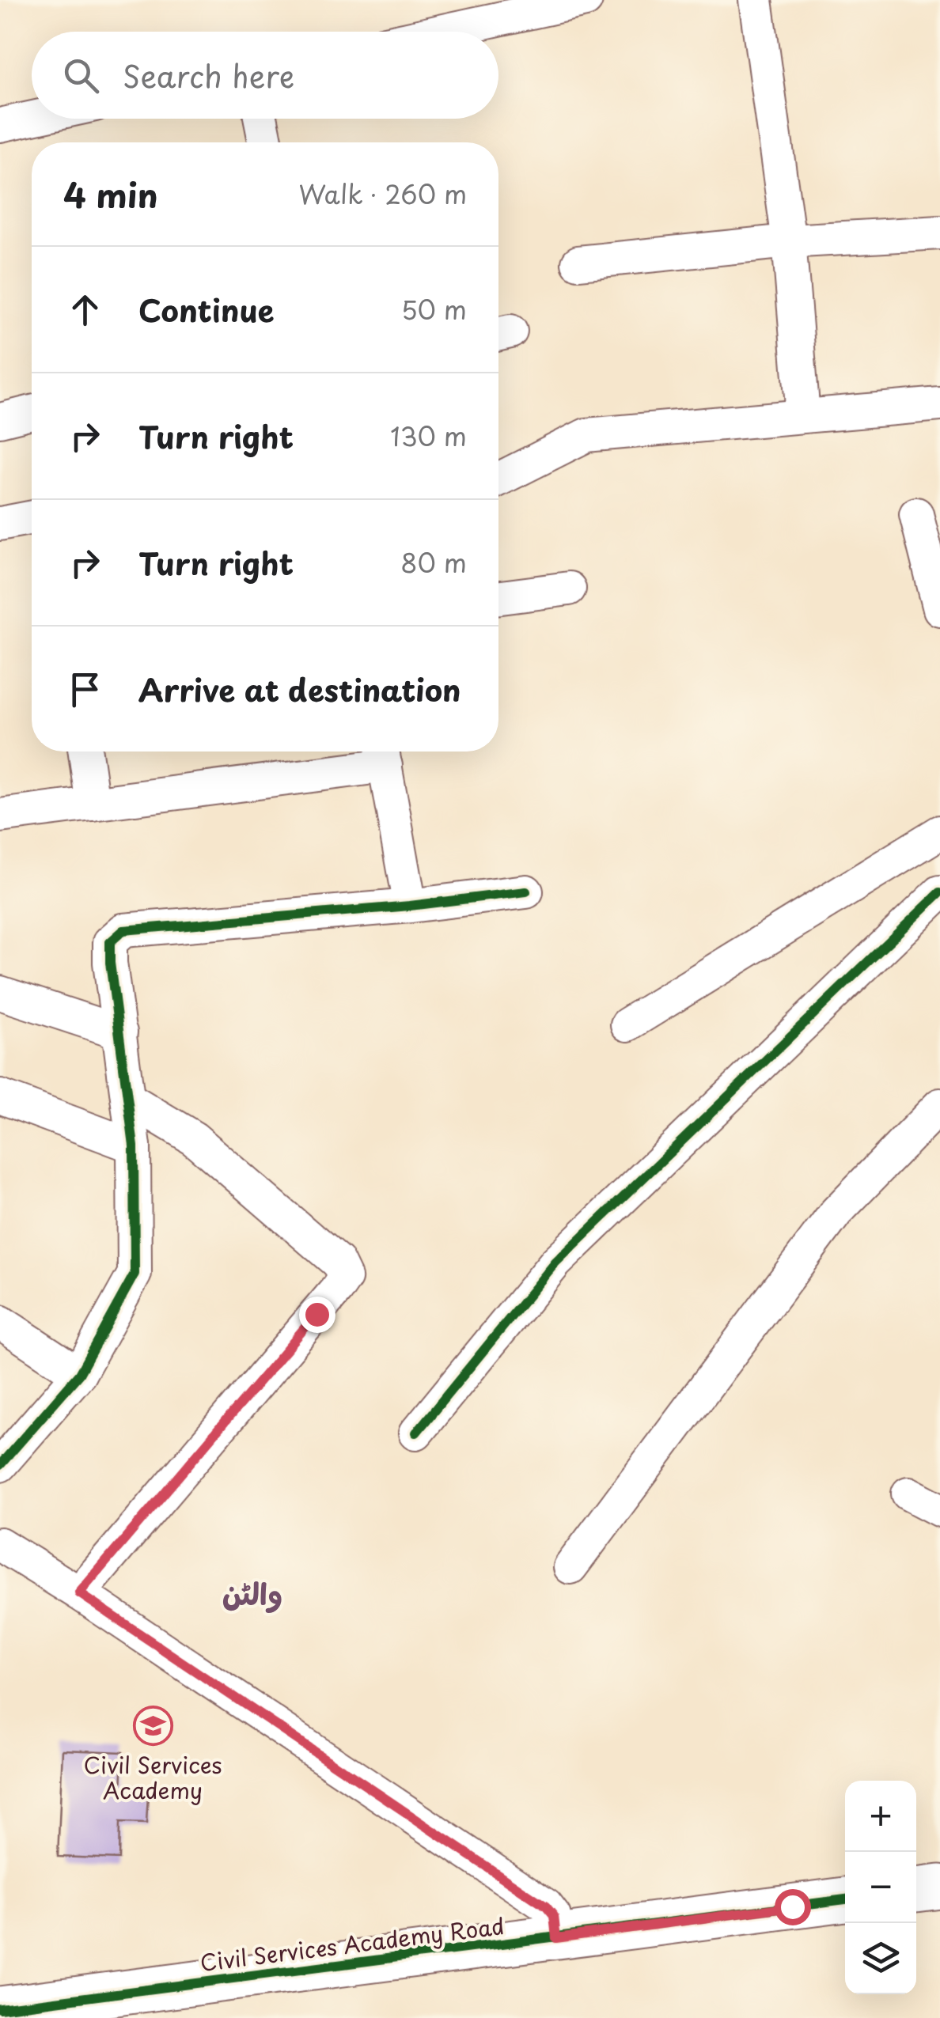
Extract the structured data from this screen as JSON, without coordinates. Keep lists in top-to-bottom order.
{
  "streets": {
    "street": ["Civil Services Academy Road"]
  },
  "districts": ["والٹن"],
  "places": {
    "school or university": ["Civil Services Academy"]
  },
  "page": {
    "search": "Search here",
    "heading": ["4 min", "Walk · 260 m"],
    "list": [
      ["Continue", "50 m"],
      ["Turn right", "130 m"],
      ["Turn right", "80 m"],
      "Arrive at destination"
    ],
    "map_buttons": ["+", "−"]
  }
}
